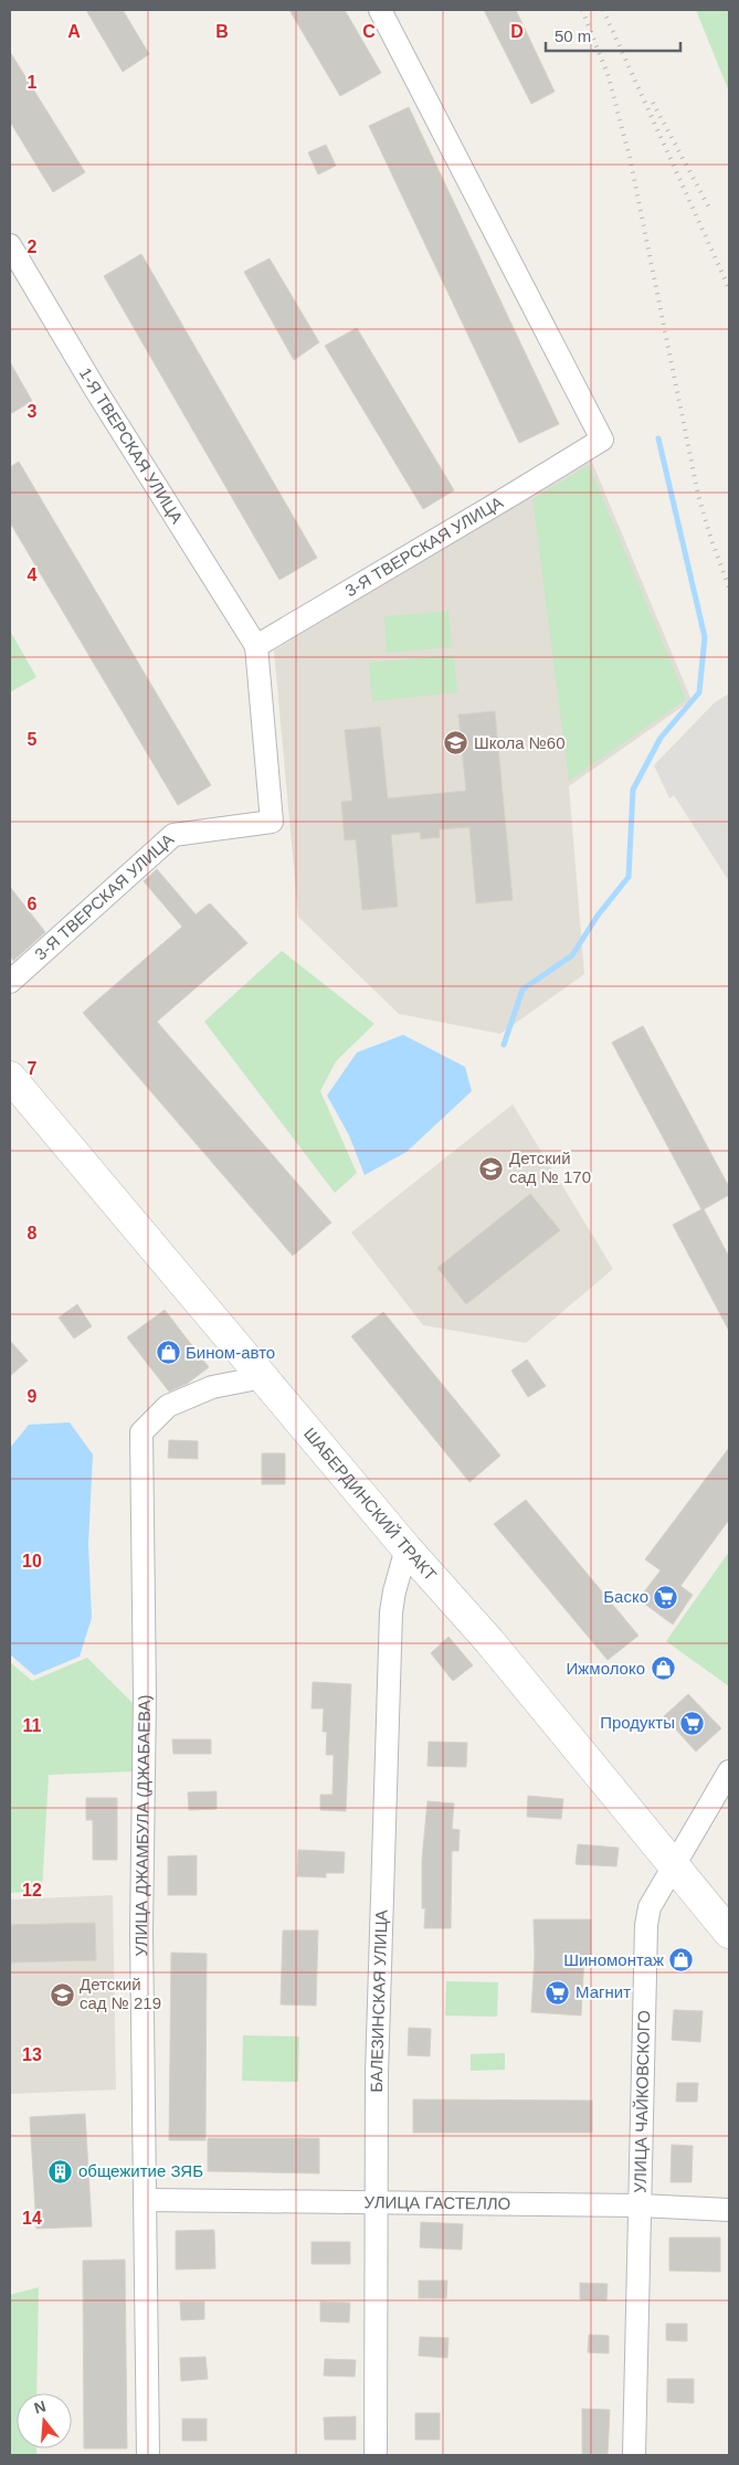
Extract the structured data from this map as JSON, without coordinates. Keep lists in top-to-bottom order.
{
  "streets": {
    "main road": ["ШАБЕРДИНСКИЙ ТРАКТ"],
    "street": [
      "1-Я ТВЕРСКАЯ УЛИЦА",
      "3-Я ТВЕРСКАЯ УЛИЦА",
      "УЛИЦА ДЖАМБУЛА (ДЖАБАЕВА)",
      "БАЛЕЗИНСКАЯ УЛИЦА",
      "УЛИЦА ЧАЙКОВСКОГО",
      "УЛИЦА ГАСТЕЛЛО"
    ]
  },
  "crossings": [
    ["1-Я ТВЕРСКАЯ УЛИЦА", "3-Я ТВЕРСКАЯ УЛИЦА"],
    ["ШАБЕРДИНСКИЙ ТРАКТ", "УЛИЦА ДЖАМБУЛА (ДЖАБАЕВА)"],
    ["ШАБЕРДИНСКИЙ ТРАКТ", "БАЛЕЗИНСКАЯ УЛИЦА"],
    ["ШАБЕРДИНСКИЙ ТРАКТ", "УЛИЦА ЧАЙКОВСКОГО"],
    ["УЛИЦА ДЖАМБУЛА (ДЖАБАЕВА)", "УЛИЦА ГАСТЕЛЛО"],
    ["БАЛЕЗИНСКАЯ УЛИЦА", "УЛИЦА ГАСТЕЛЛО"],
    ["УЛИЦА ЧАЙКОВСКОГО", "УЛИЦА ГАСТЕЛЛО"]
  ],
  "places": {
    "school or university": ["Школа №60", "Детский сад № 170", "Детский сад № 219"],
    "shop": ["Бином-авто", "Ижмолоко", "Шиномонтаж"],
    "supermarket": ["Баско", "Продукты", "Магнит"],
    "building": ["общежитие ЗЯБ"]
  },
  "scale_bar": "50 m",
  "north": "top",
  "grid": {
    "columns": [
      "A",
      "B",
      "C",
      "D"
    ],
    "rows": [
      "1",
      "2",
      "3",
      "4",
      "5",
      "6",
      "7",
      "8",
      "9",
      "10",
      "11",
      "12",
      "13",
      "14"
    ]
  }
}
